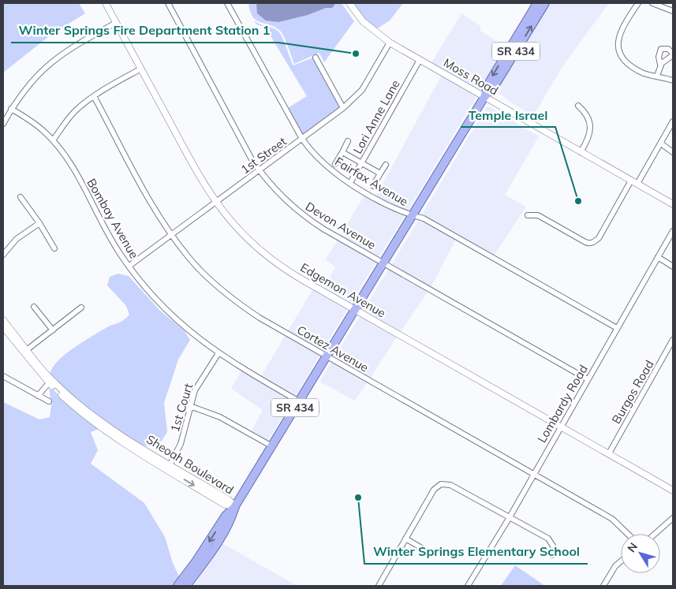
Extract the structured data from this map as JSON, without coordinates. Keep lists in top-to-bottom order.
{
  "streets": {
    "main road": ["SR 434"],
    "street": [
      "Moss Road",
      "Lori Anne Lane",
      "1st Street",
      "Fairfax Avenue",
      "Bombay Avenue",
      "Devon Avenue",
      "Edgemon Avenue",
      "Cortez Avenue",
      "Burgos Road",
      "Lombardy Road",
      "1st Court",
      "Sheoah Boulevard"
    ]
  },
  "crossings": [
    ["SR 434", "Moss Road"],
    ["SR 434", "Fairfax Avenue"],
    ["SR 434", "Bombay Avenue"],
    ["SR 434", "Devon Avenue"],
    ["SR 434", "Edgemon Avenue"],
    ["SR 434", "Cortez Avenue"],
    ["SR 434", "Sheoah Boulevard"],
    ["Moss Road", "Lori Anne Lane"],
    ["Moss Road", "1st Street"],
    ["Lori Anne Lane", "Fairfax Avenue"],
    ["1st Street", "Fairfax Avenue"],
    ["1st Street", "Bombay Avenue"],
    ["1st Street", "Devon Avenue"],
    ["1st Street", "Edgemon Avenue"],
    ["1st Street", "Cortez Avenue"],
    ["Fairfax Avenue", "Lombardy Road"],
    ["Bombay Avenue", "1st Court"],
    ["Devon Avenue", "Lombardy Road"],
    ["Edgemon Avenue", "Burgos Road"],
    ["Edgemon Avenue", "Lombardy Road"],
    ["Cortez Avenue", "Lombardy Road"],
    ["1st Court", "Sheoah Boulevard"]
  ],
  "places": ["Winter Springs Fire Department Station 1", "Temple Israel", "Winter Springs Elementary School"],
  "north": "top left"
}
